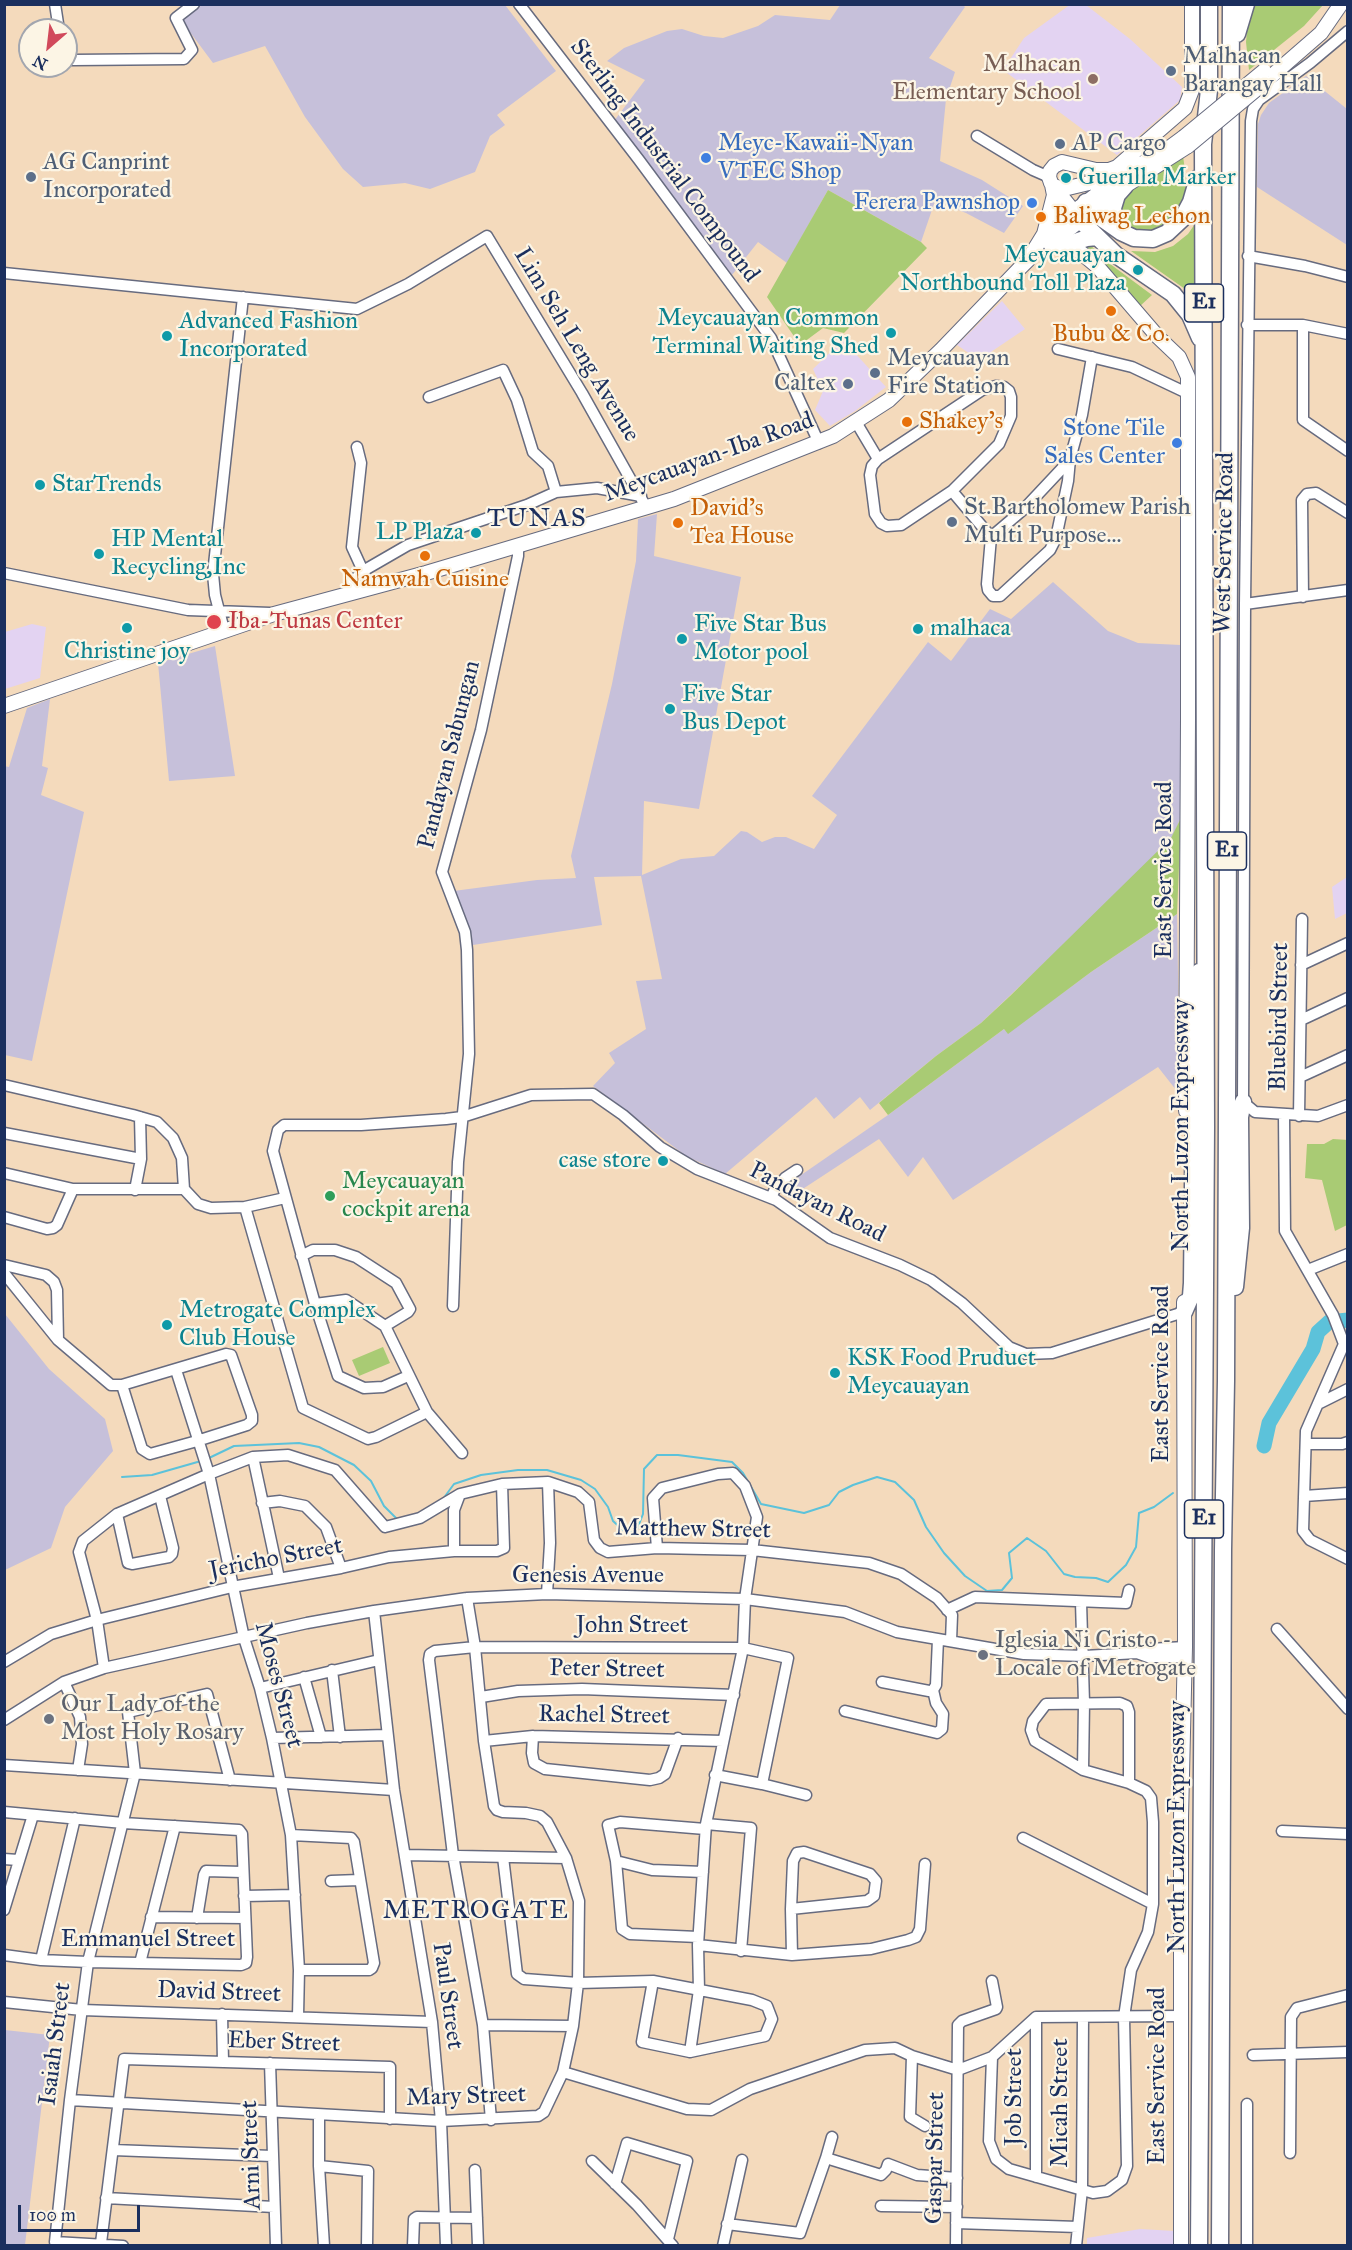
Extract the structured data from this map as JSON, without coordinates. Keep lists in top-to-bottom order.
{
  "streets": {
    "highway": ["E1", "North Luzon Expressway"],
    "main road": ["Meycauayan-Iba Road", "East Service Road"],
    "street": [
      "Sterling Industrial Compound",
      "Lim Seh Leng Avenue",
      "West Service Road",
      "Pandayan Sabungan",
      "Bluebird Street",
      "Pandayan Road",
      "Matthew Street",
      "Jericho Street",
      "Genesis Avenue",
      "John Street",
      "Peter Street",
      "Moses Street",
      "Rachel Street",
      "Emmanuel Street",
      "David Street",
      "Paul Street",
      "Eber Street",
      "Isaiah Street",
      "Mary Street",
      "Job Street",
      "Micah Street",
      "Arni Street",
      "Gaspar Street"
    ]
  },
  "crossings": [
    ["Sterling Industrial Compound", "Meycauayan-Iba Road"],
    ["Lim Seh Leng Avenue", "Meycauayan-Iba Road"],
    ["Meycauayan-Iba Road", "Pandayan Sabungan"],
    ["Pandayan Sabungan", "Pandayan Road"],
    ["East Service Road", "Pandayan Road"],
    ["East Service Road", "Genesis Avenue"],
    ["Matthew Street", "Jericho Street"],
    ["Matthew Street", "Genesis Avenue"],
    ["Matthew Street", "Moses Street"],
    ["Jericho Street", "Moses Street"],
    ["Genesis Avenue", "Moses Street"],
    ["Genesis Avenue", "Paul Street"],
    ["Genesis Avenue", "Mary Street"],
    ["John Street", "Mary Street"],
    ["Peter Street", "Mary Street"],
    ["Moses Street", "David Street"],
    ["Rachel Street", "Mary Street"],
    ["Emmanuel Street", "Isaiah Street"],
    ["David Street", "Paul Street"],
    ["David Street", "Isaiah Street"],
    ["Paul Street", "Mary Street"],
    ["Eber Street", "Mary Street"],
    ["Eber Street", "Arni Street"],
    ["Isaiah Street", "Mary Street"],
    ["Mary Street", "Arni Street"]
  ],
  "districts": ["TUNAS", "METROGATE"],
  "places": [
    "Malhacan Barangay Hall",
    "Malhacan Elementary School",
    "AP Cargo",
    "Meyc-Kawaii-Nyan VTEC Shop",
    "AG Canprint Incorporated",
    "Guerilla Marker",
    "Ferera Pawnshop",
    "Baliwag Lechon",
    "Meycauayan Northbound Toll Plaza",
    "Bubu & Co.",
    "Meycauayan Common Terminal Waiting Shed",
    "Advanced Fashion Incorporated",
    "Meycauayan Fire Station",
    "Caltex",
    "Shakey's",
    "Stone Tile Sales Center",
    "StarTrends",
    "St.Bartholomew Parish Multi Purpose...",
    "David's Tea House",
    "LP Plaza",
    "HP Mental Recycling,Inc",
    "Namwah Cuisine",
    "Iba-Tunas Center",
    "Christine joy",
    "malhaca",
    "Five Star Bus Motor pool",
    "Five Star Bus Depot",
    "case store",
    "Meycauayan cockpit arena",
    "Metrogate Complex Club House",
    "KSK Food Pruduct Meycauayan",
    "Iglesia Ni Cristo - Locale of Metrogate",
    "Our Lady of the Most Holy Rosary"
  ],
  "scale_bar": "100 m",
  "north": "bottom left"
}
